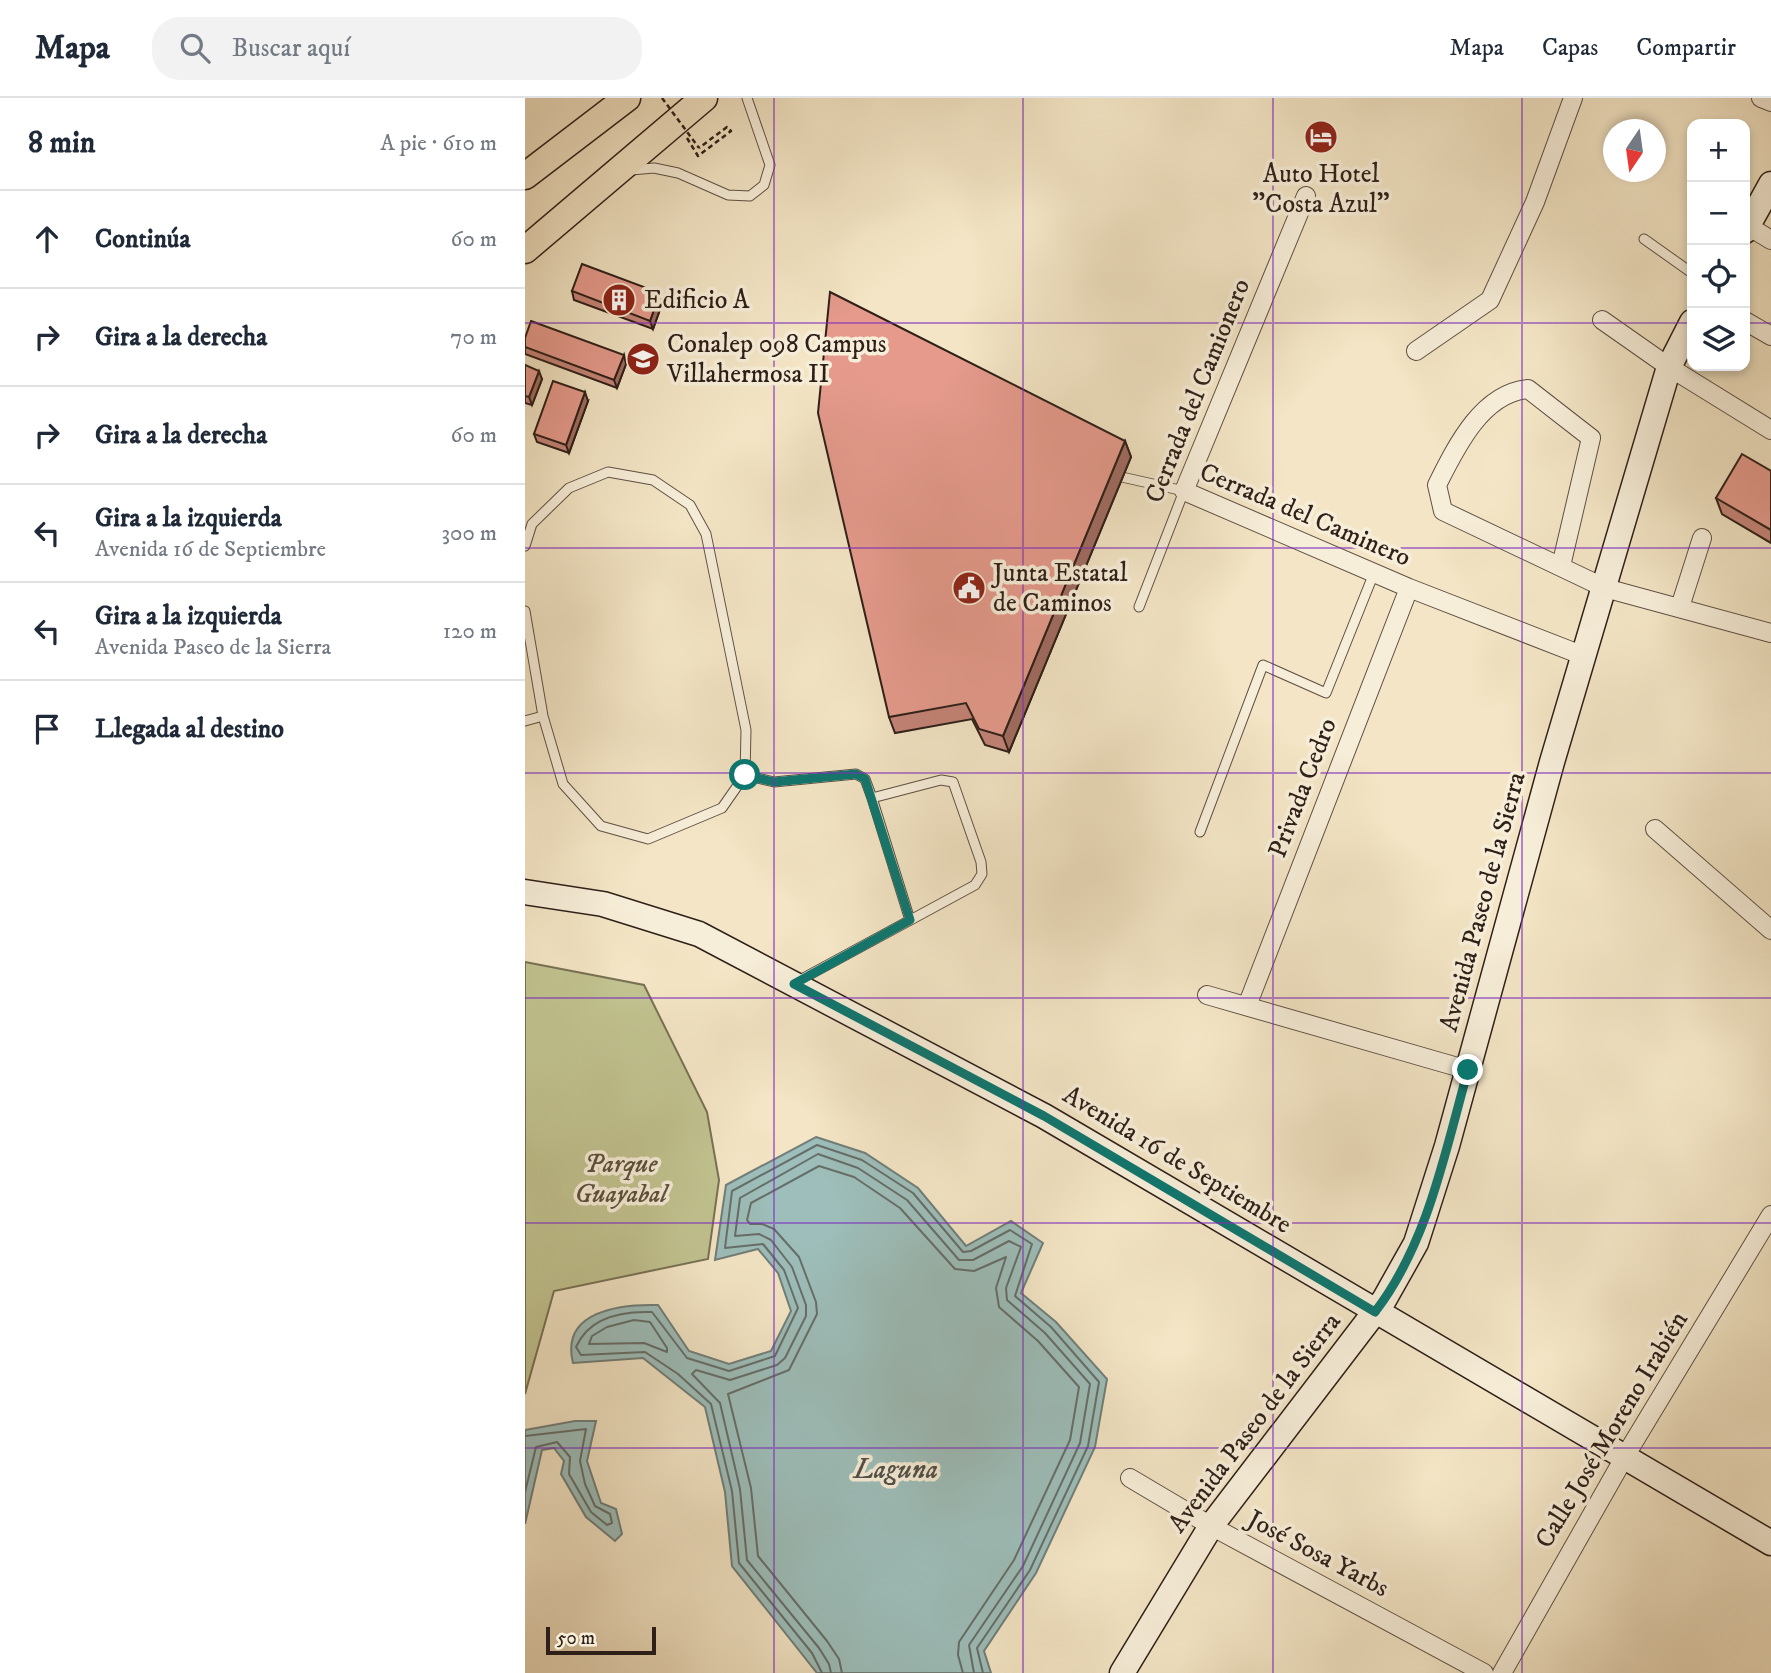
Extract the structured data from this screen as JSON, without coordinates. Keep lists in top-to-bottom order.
{
  "streets": {
    "main road": ["Avenida Paseo de la Sierra", "Avenida 16 de Septiembre"],
    "street": [
      "Cerrada del Camionero",
      "Cerrada del Caminero",
      "Privada Cedro",
      "Calle José Moreno Irabién",
      "José Sosa Yarbs"
    ]
  },
  "crossings": [
    ["Cerrada del Camionero", "Cerrada del Caminero"],
    ["Cerrada del Caminero", "Privada Cedro"],
    ["Cerrada del Caminero", "Avenida Paseo de la Sierra"],
    ["Avenida Paseo de la Sierra", "Avenida 16 de Septiembre"],
    ["Avenida Paseo de la Sierra", "José Sosa Yarbs"],
    ["Avenida 16 de Septiembre", "Calle José Moreno Irabién"]
  ],
  "water": ["Laguna"],
  "parks": ["Parque Guayabal"],
  "places": {
    "hotel": ["Auto Hotel \"Costa Azul\""],
    "building": ["Edificio A"],
    "school or university": ["Conalep 098 Campus Villahermosa II"],
    "public building": ["Junta Estatal de Caminos"]
  },
  "scale_bar": "50 m",
  "north": "bottom",
  "page": {
    "header": "Mapa",
    "search": "Buscar aquí",
    "nav": ["Mapa", "Capas", "Compartir"],
    "heading": ["8 min", "A pie · 610 m"],
    "map_buttons": ["+", "−"],
    "list": [
      ["Continúa", "60 m"],
      ["Gira a la derecha", "70 m"],
      ["Gira a la derecha", "60 m"],
      ["Gira a la izquierda", "Avenida 16 de Septiembre", "300 m"],
      ["Gira a la izquierda", "Avenida Paseo de la Sierra", "120 m"],
      "Llegada al destino"
    ],
    "scale": "50 m"
  }
}
